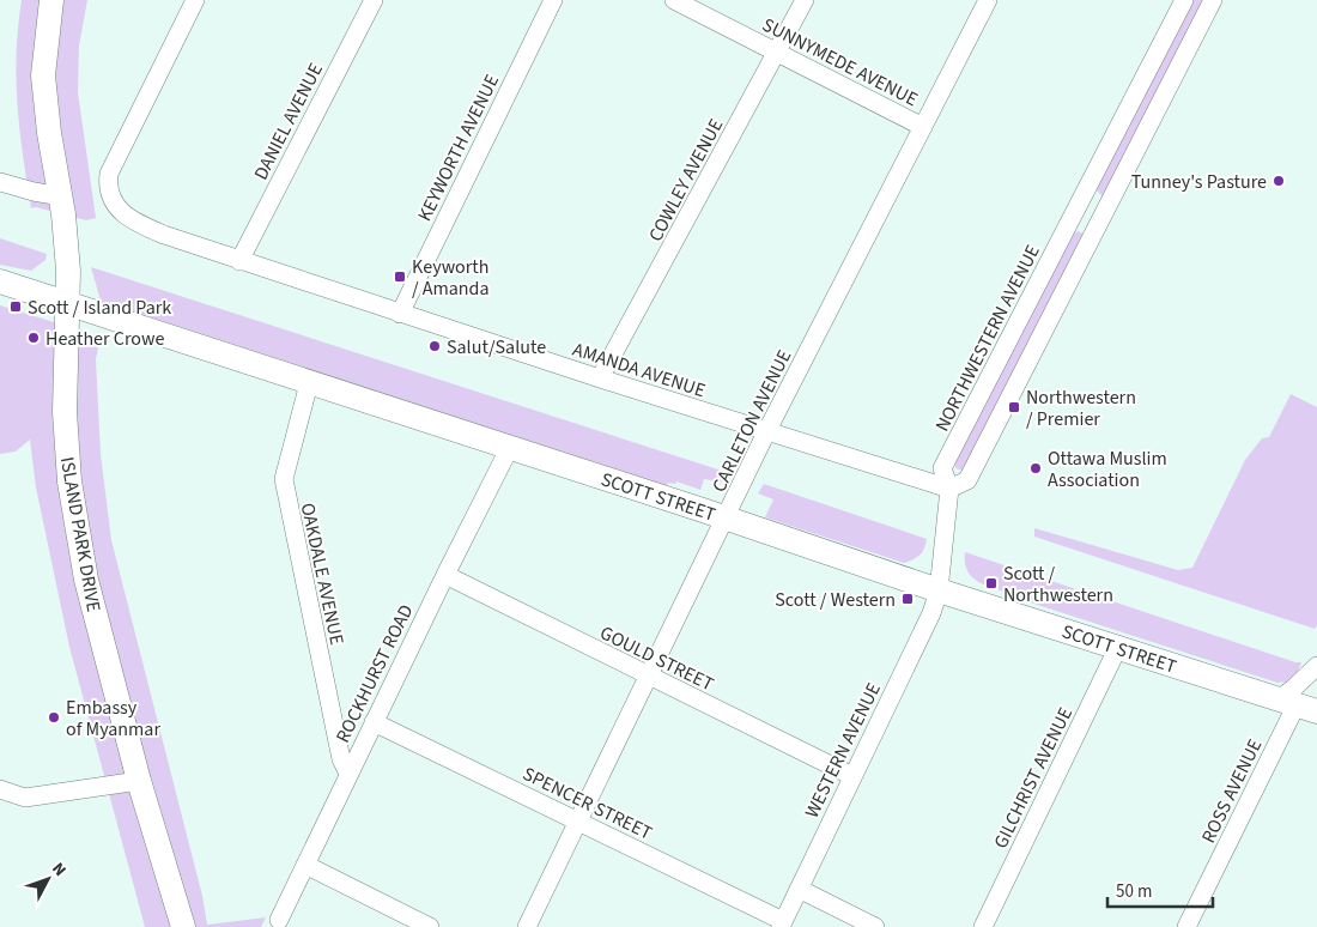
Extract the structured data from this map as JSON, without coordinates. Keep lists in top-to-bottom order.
{
  "streets": {
    "main road": ["SCOTT STREET", "ISLAND PARK DRIVE"],
    "street": [
      "SUNNYMEDE AVENUE",
      "DANIEL AVENUE",
      "KEYWORTH AVENUE",
      "COWLEY AVENUE",
      "NORTHWESTERN AVENUE",
      "AMANDA AVENUE",
      "CARLETON AVENUE",
      "OAKDALE AVENUE",
      "GOULD STREET",
      "ROCKHURST ROAD",
      "WESTERN AVENUE",
      "GILCHRIST AVENUE",
      "ROSS AVENUE",
      "SPENCER STREET"
    ]
  },
  "crossings": [
    ["SUNNYMEDE AVENUE", "COWLEY AVENUE"],
    ["SUNNYMEDE AVENUE", "CARLETON AVENUE"],
    ["DANIEL AVENUE", "AMANDA AVENUE"],
    ["KEYWORTH AVENUE", "AMANDA AVENUE"],
    ["COWLEY AVENUE", "AMANDA AVENUE"],
    ["NORTHWESTERN AVENUE", "AMANDA AVENUE"],
    ["NORTHWESTERN AVENUE", "SCOTT STREET"],
    ["NORTHWESTERN AVENUE", "WESTERN AVENUE"],
    ["AMANDA AVENUE", "CARLETON AVENUE"],
    ["CARLETON AVENUE", "SCOTT STREET"],
    ["CARLETON AVENUE", "GOULD STREET"],
    ["CARLETON AVENUE", "SPENCER STREET"],
    ["SCOTT STREET", "ISLAND PARK DRIVE"],
    ["SCOTT STREET", "OAKDALE AVENUE"],
    ["SCOTT STREET", "ROCKHURST ROAD"],
    ["SCOTT STREET", "WESTERN AVENUE"],
    ["SCOTT STREET", "GILCHRIST AVENUE"],
    ["SCOTT STREET", "ROSS AVENUE"],
    ["OAKDALE AVENUE", "ROCKHURST ROAD"],
    ["GOULD STREET", "ROCKHURST ROAD"],
    ["GOULD STREET", "WESTERN AVENUE"],
    ["ROCKHURST ROAD", "SPENCER STREET"],
    ["WESTERN AVENUE", "SPENCER STREET"]
  ],
  "places": {
    "other": [
      "Tunney's Pasture",
      "Heather Crowe",
      "Salut/Salute",
      "Ottawa Muslim Association",
      "Embassy of Myanmar"
    ],
    "transit": [
      "Keyworth / Amanda",
      "Scott / Island Park",
      "Northwestern / Premier",
      "Scott / Northwestern",
      "Scott / Western"
    ]
  },
  "scale_bar": "50 m",
  "north": "top right"
}
